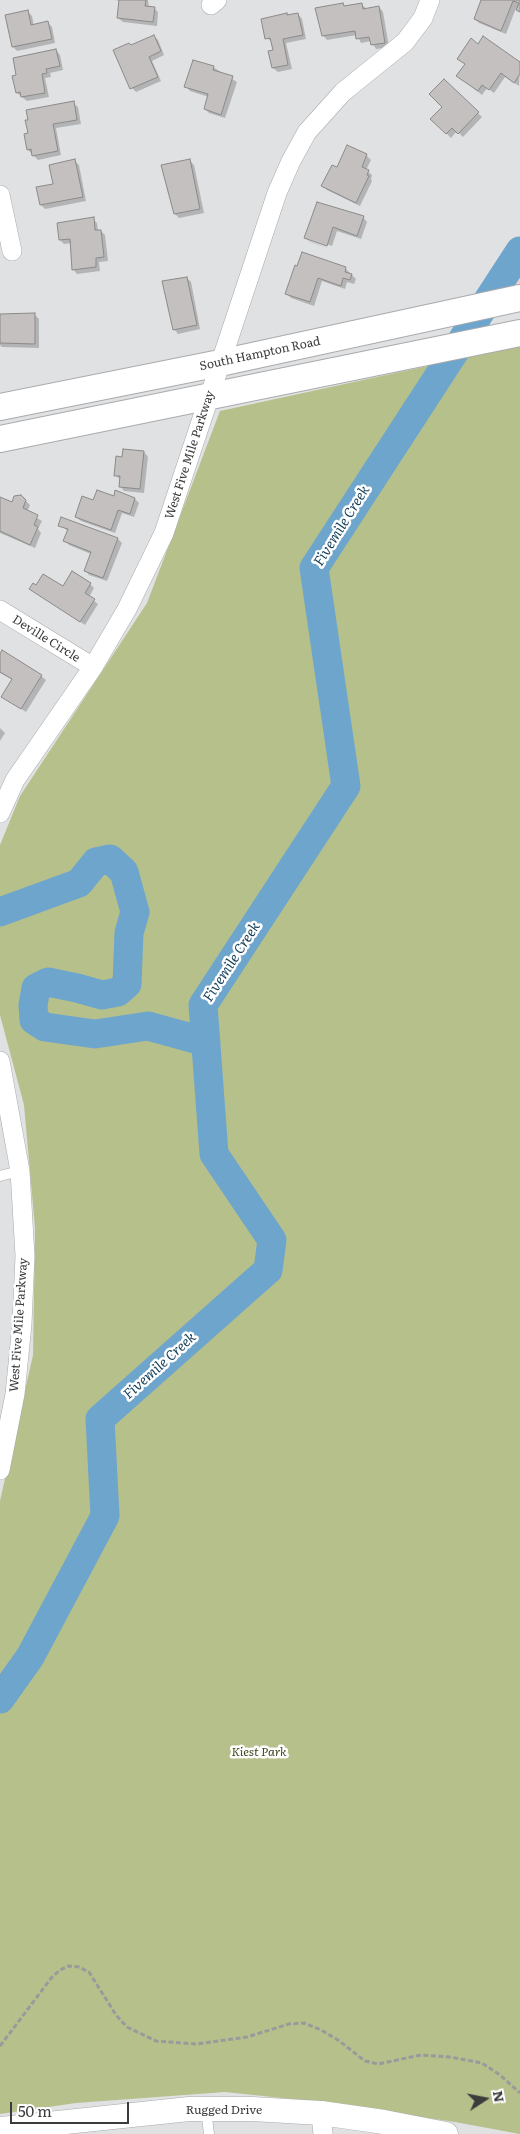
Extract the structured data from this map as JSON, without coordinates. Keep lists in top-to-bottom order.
{
  "streets": {
    "main road": ["South Hampton Road"],
    "street": ["West Five Mile Parkway", "Deville Circle", "Rugged Drive"]
  },
  "crossings": [
    ["South Hampton Road", "West Five Mile Parkway"],
    ["West Five Mile Parkway", "Deville Circle"]
  ],
  "water": ["Fivemile Creek"],
  "parks": ["Kiest Park"],
  "scale_bar": "50 m",
  "north": "right"
}
